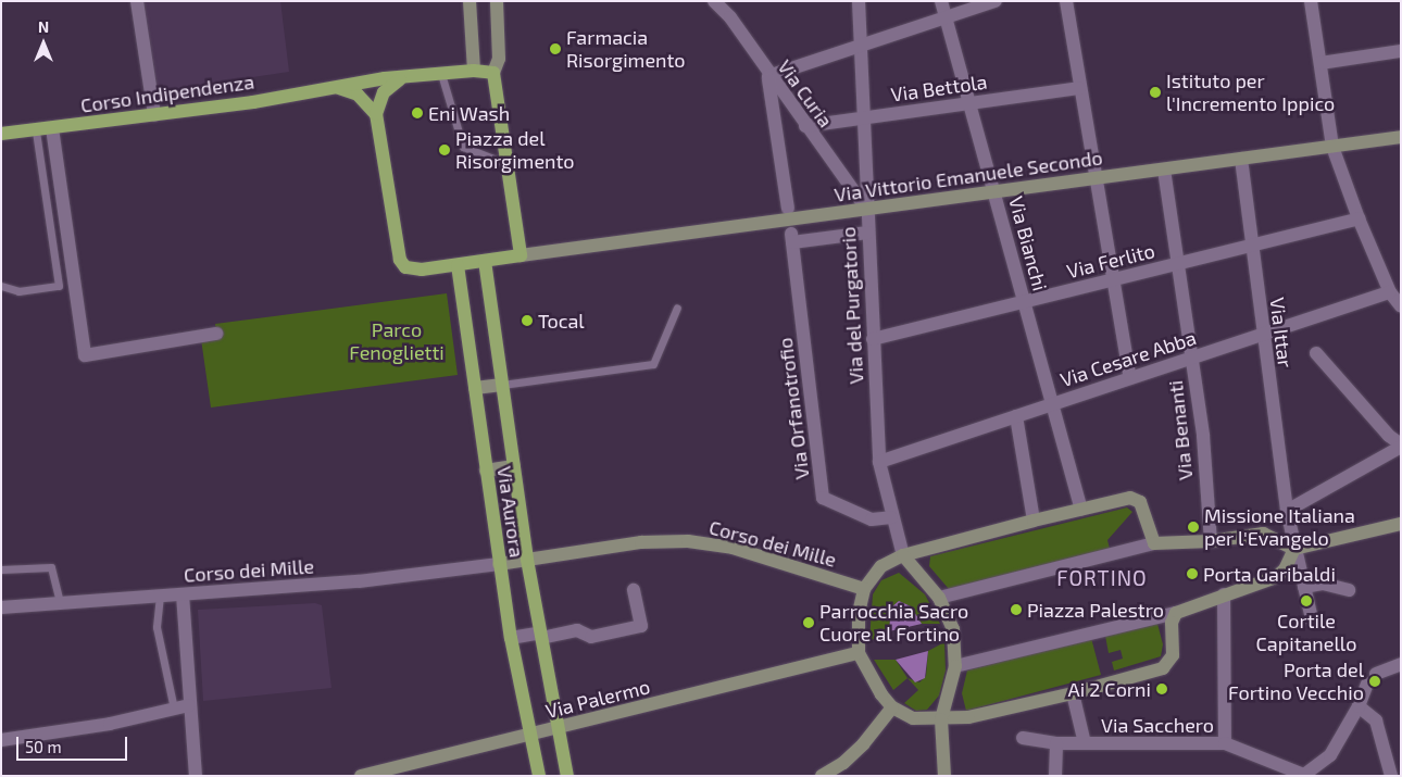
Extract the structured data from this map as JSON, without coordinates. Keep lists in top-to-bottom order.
{
  "streets": {
    "main road": [
      "Corso Indipendenza",
      "Via Vittorio Emanuele Secondo",
      "Via Aurora",
      "Corso dei Mille",
      "Via Palermo"
    ],
    "street": [
      "Via Bettola",
      "Via Curia",
      "Via Bianchi",
      "Via Ferlito",
      "Via del Purgatorio",
      "Via Ittar",
      "Via Cesare Abba",
      "Via Orfanotrofio",
      "Via Benanti",
      "Via Sacchero"
    ]
  },
  "crossings": [
    ["Via Bettola", "Via Curia"],
    ["Via Bettola", "Via Bianchi"],
    ["Via Bettola", "Via del Purgatorio"],
    ["Via Curia", "Via Vittorio Emanuele Secondo"],
    ["Via Curia", "Via del Purgatorio"],
    ["Via Vittorio Emanuele Secondo", "Via Bianchi"],
    ["Via Vittorio Emanuele Secondo", "Via del Purgatorio"],
    ["Via Vittorio Emanuele Secondo", "Via Ittar"],
    ["Via Vittorio Emanuele Secondo", "Via Benanti"],
    ["Via Bianchi", "Via Ferlito"],
    ["Via Bianchi", "Via Cesare Abba"],
    ["Via Ferlito", "Via del Purgatorio"],
    ["Via Ferlito", "Via Ittar"],
    ["Via Ferlito", "Via Benanti"],
    ["Via del Purgatorio", "Via Cesare Abba"],
    ["Via del Purgatorio", "Via Orfanotrofio"],
    ["Via Ittar", "Via Cesare Abba"],
    ["Via Cesare Abba", "Via Benanti"],
    ["Via Aurora", "Corso dei Mille"],
    ["Via Aurora", "Via Palermo"]
  ],
  "districts": ["FORTINO"],
  "parks": ["Parco Fenoglietti"],
  "places": [
    "Farmacia Risorgimento",
    "Istituto per l'Incremento Ippico",
    "Eni Wash",
    "Piazza del Risorgimento",
    "Tocal",
    "Missione Italiana per l'Evangelo",
    "Porta Garibaldi",
    "Cortile Capitanello",
    "Piazza Palestro",
    "Parrocchia Sacro Cuore al Fortino",
    "Porta del Fortino Vecchio",
    "Ai 2 Corni"
  ],
  "scale_bar": "50 m",
  "north": "top"
}
